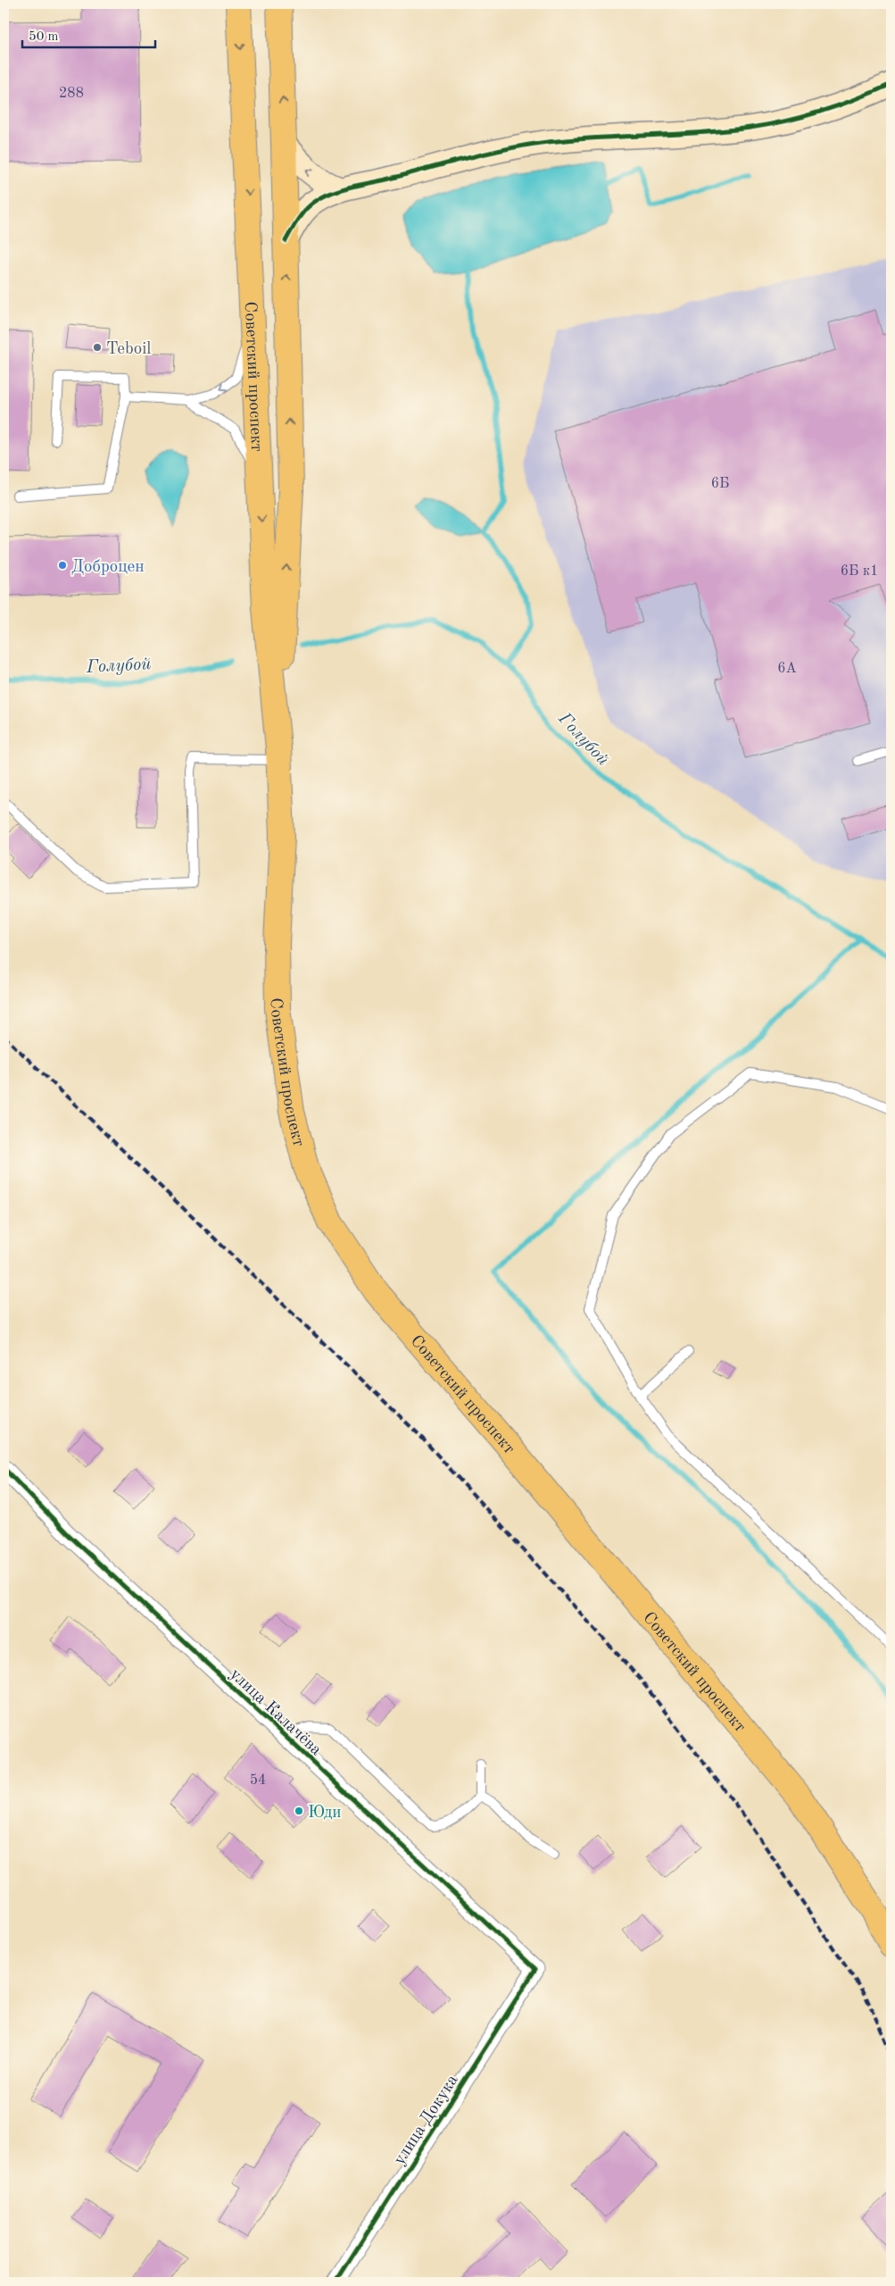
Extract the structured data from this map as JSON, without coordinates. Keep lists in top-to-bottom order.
{
  "streets": {
    "main road": ["Советский проспект"],
    "street": ["улица Калачёва", "улица Докука"]
  },
  "crossings": [
    ["улица Калачёва", "улица Докука"]
  ],
  "water": ["Голубой"],
  "places": ["Teboil", "Доброцен", "Юди"],
  "house_numbers": [
    "288",
    "6Б",
    "6Б к1",
    "6А",
    "54"
  ],
  "scale_bar": "50 m"
}
